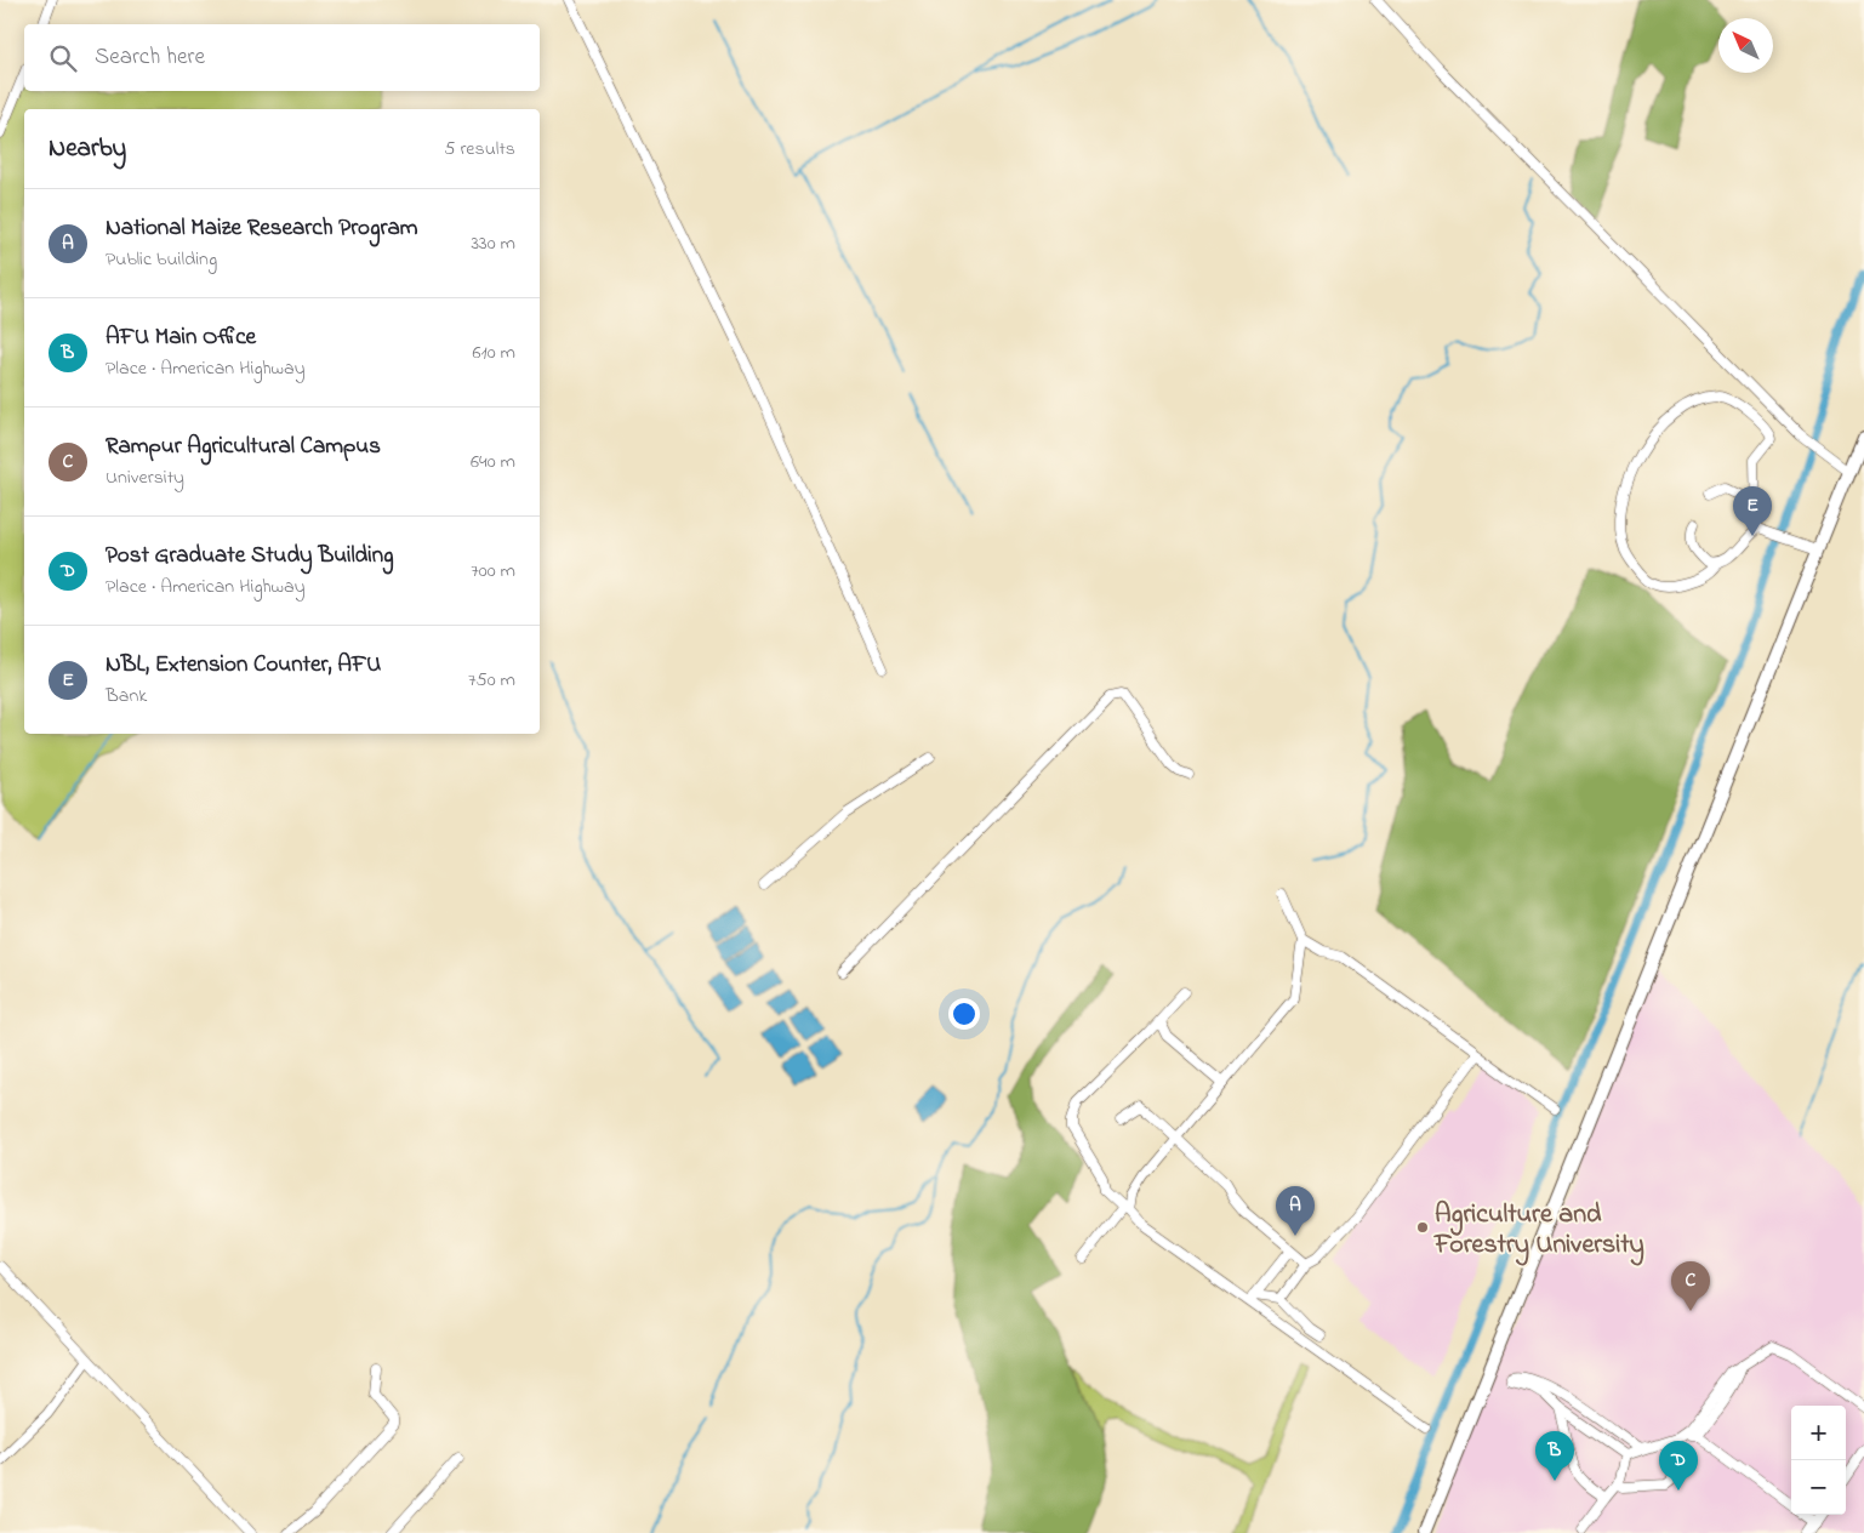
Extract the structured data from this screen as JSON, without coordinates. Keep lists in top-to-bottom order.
{
  "places": ["Agriculture and Forestry University"],
  "north": "top left",
  "page": {
    "search": "Search here",
    "heading": ["Nearby", "5 results"],
    "list": [
      {
        "mark": "A",
        "name": "National Maize Research Program",
        "note": "Public building",
        "value": "330 m"
      },
      {
        "mark": "B",
        "name": "AFU Main Office",
        "note": "Place · American Highway",
        "value": "610 m"
      },
      {
        "mark": "C",
        "name": "Rampur Agricultural Campus",
        "note": "University",
        "value": "640 m"
      },
      {
        "mark": "D",
        "name": "Post Graduate Study Building",
        "note": "Place · American Highway",
        "value": "700 m"
      },
      {
        "mark": "E",
        "name": "NBL, Extension Counter, AFU",
        "note": "Bank",
        "value": "750 m"
      }
    ],
    "pins": [
      "E",
      "A",
      "C",
      "B",
      "D"
    ],
    "map_buttons": ["+", "−"]
  }
}
